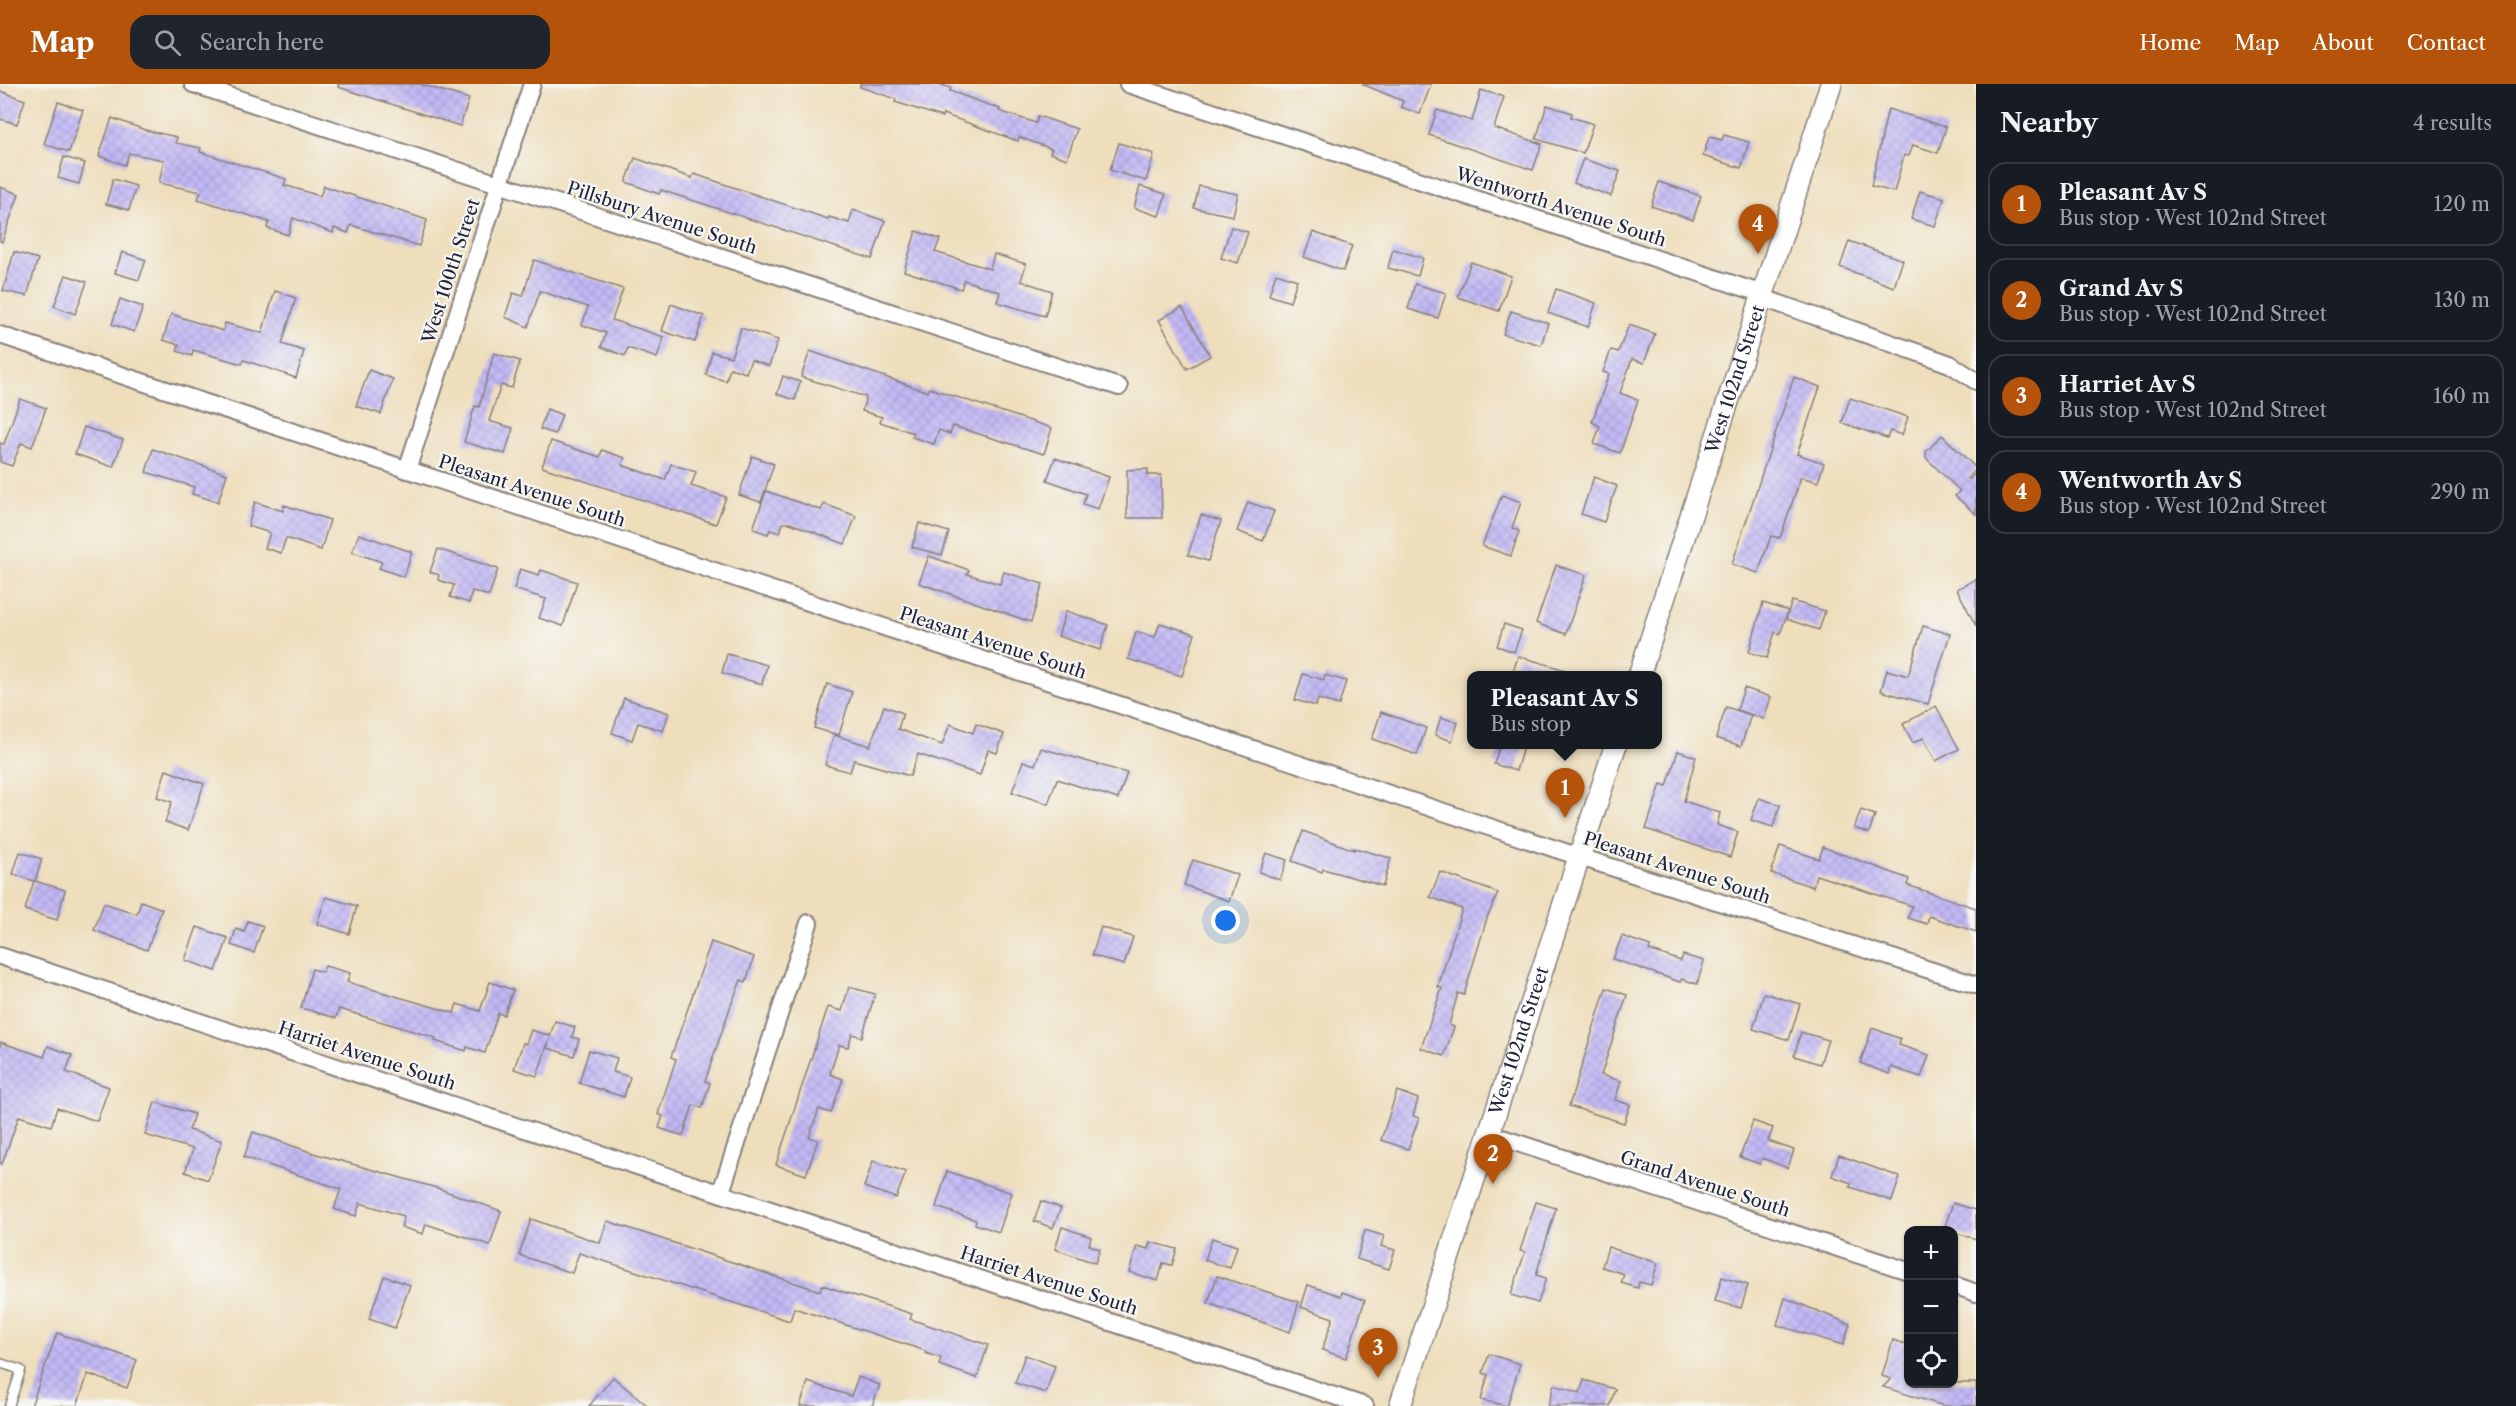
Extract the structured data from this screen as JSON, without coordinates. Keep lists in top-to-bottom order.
{
  "streets": {
    "street": [
      "Wentworth Avenue South",
      "Pillsbury Avenue South",
      "West 100th Street",
      "West 102nd Street",
      "Pleasant Avenue South",
      "Harriet Avenue South",
      "Grand Avenue South"
    ]
  },
  "crossings": [
    ["Wentworth Avenue South", "West 102nd Street"],
    ["Pillsbury Avenue South", "West 100th Street"],
    ["West 100th Street", "Pleasant Avenue South"],
    ["West 102nd Street", "Pleasant Avenue South"],
    ["West 102nd Street", "Grand Avenue South"]
  ],
  "page": {
    "header": "Map",
    "search": "Search here",
    "nav": [
      "Home",
      "Map",
      "About",
      "Contact"
    ],
    "heading": ["Nearby", "4 results"],
    "list": [
      {
        "mark": "1",
        "name": "Pleasant Av S",
        "note": "Bus stop · West 102nd Street",
        "value": "120 m"
      },
      {
        "mark": "2",
        "name": "Grand Av S",
        "note": "Bus stop · West 102nd Street",
        "value": "130 m"
      },
      {
        "mark": "3",
        "name": "Harriet Av S",
        "note": "Bus stop · West 102nd Street",
        "value": "160 m"
      },
      {
        "mark": "4",
        "name": "Wentworth Av S",
        "note": "Bus stop · West 102nd Street",
        "value": "290 m"
      }
    ],
    "pins": [
      "4",
      "1",
      "2",
      "3"
    ],
    "popup": ["Pleasant Av S", "Bus stop"],
    "map_buttons": ["+", "−"]
  }
}
